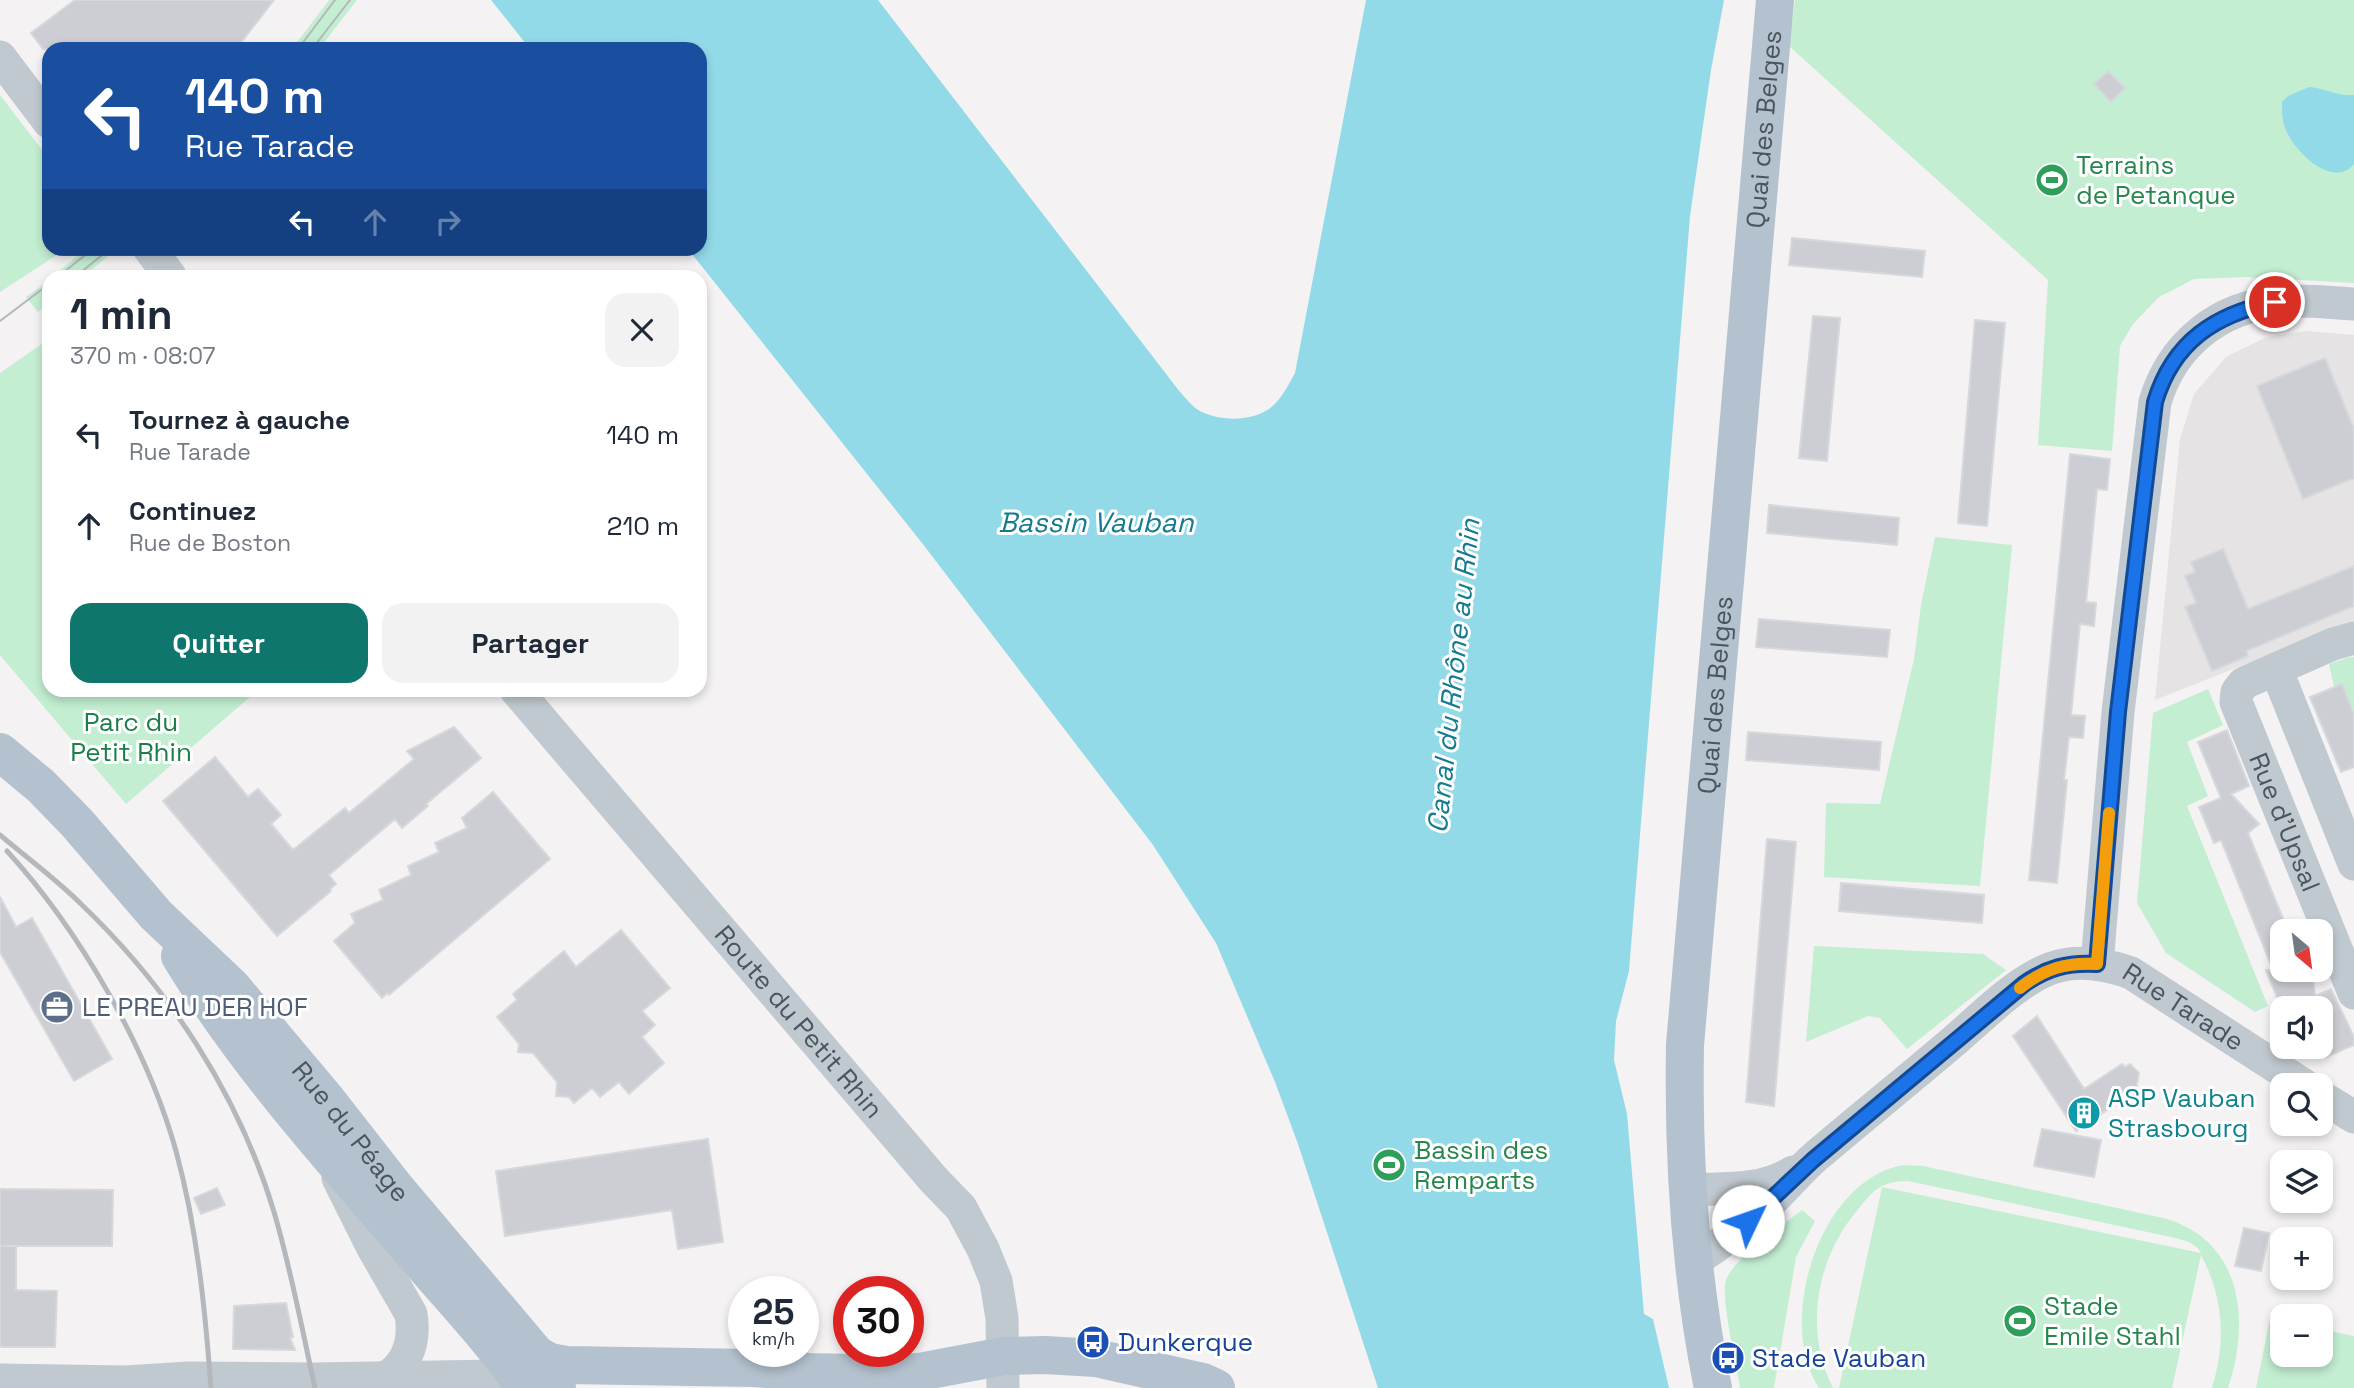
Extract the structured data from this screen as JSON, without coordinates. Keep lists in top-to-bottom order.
{
  "streets": {
    "main road": ["Quai des Belges", "Rue du Péage"],
    "street": ["Rue d'Upsal", "Rue Tarade", "Route du Petit Rhin"]
  },
  "water": ["Bassin Vauban", "Canal du Rhône au Rhin"],
  "parks": ["Parc du Petit Rhin"],
  "places": {
    "sports": ["Terrains de Petanque", "Bassin des Remparts", "Stade Emile Stahl"],
    "office": ["LE PREAU DER HOF"],
    "building": ["ASP Vauban Strasbourg"],
    "bus stop": ["Dunkerque", "Stade Vauban"]
  },
  "north": "bottom right",
  "page": {
    "turn": ["140 m", "Rue Tarade"],
    "heading": ["1 min", "370 m · 08:07"],
    "list": [
      {
        "name": "Tournez à gauche",
        "note": "Rue Tarade",
        "value": "140 m"
      },
      {
        "name": "Continuez",
        "note": "Rue de Boston",
        "value": "210 m"
      }
    ],
    "buttons": ["Quitter", "Partager"],
    "map_buttons": ["+", "−"],
    "speed": "25 km/h",
    "limit": "30"
  }
}
